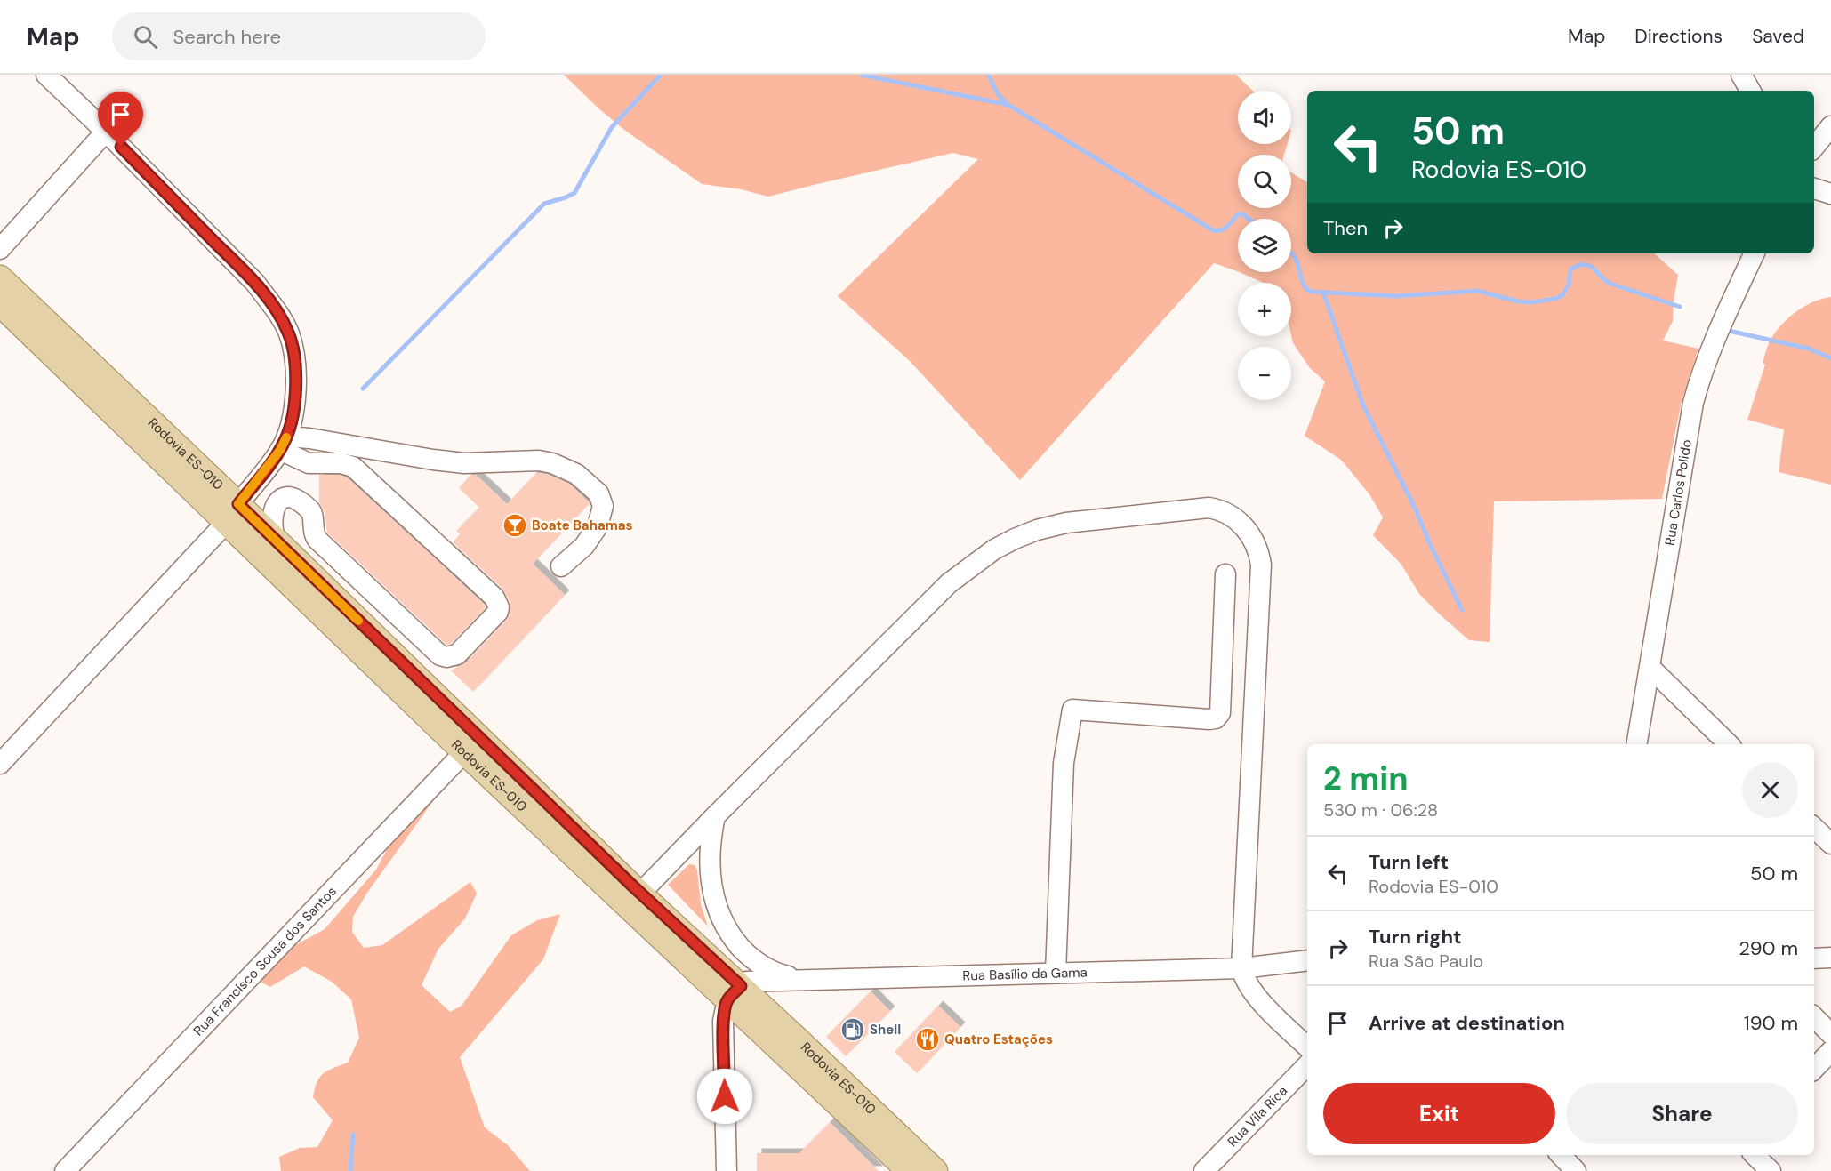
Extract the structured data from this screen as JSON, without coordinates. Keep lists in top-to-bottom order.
{
  "streets": {
    "main road": ["Rodovia ES-010"],
    "street": [
      "Rua Carlos Polido",
      "Rua Francisco Sousa dos Santos",
      "Rua Basílio da Gama",
      "Rua Vila Rica"
    ]
  },
  "crossings": [
    ["Rodovia ES-010", "Rua Francisco Sousa dos Santos"],
    ["Rodovia ES-010", "Rua Basílio da Gama"]
  ],
  "places": {
    "bar": ["Boate Bahamas"],
    "fuel station": ["Shell"],
    "restaurant": ["Quatro Estações"]
  },
  "page": {
    "header": "Map",
    "search": "Search here",
    "nav": ["Map", "Directions", "Saved"],
    "map_buttons": ["+", "−"],
    "turn": ["50 m", "Rodovia ES-010"],
    "then": "Then",
    "heading": ["2 min", "530 m · 06:28"],
    "list": [
      {
        "name": "Turn left",
        "note": "Rodovia ES-010",
        "value": "50 m"
      },
      {
        "name": "Turn right",
        "note": "Rua São Paulo",
        "value": "290 m"
      },
      {
        "name": "Arrive at destination",
        "value": "190 m"
      }
    ],
    "buttons": ["Exit", "Share"]
  }
}
